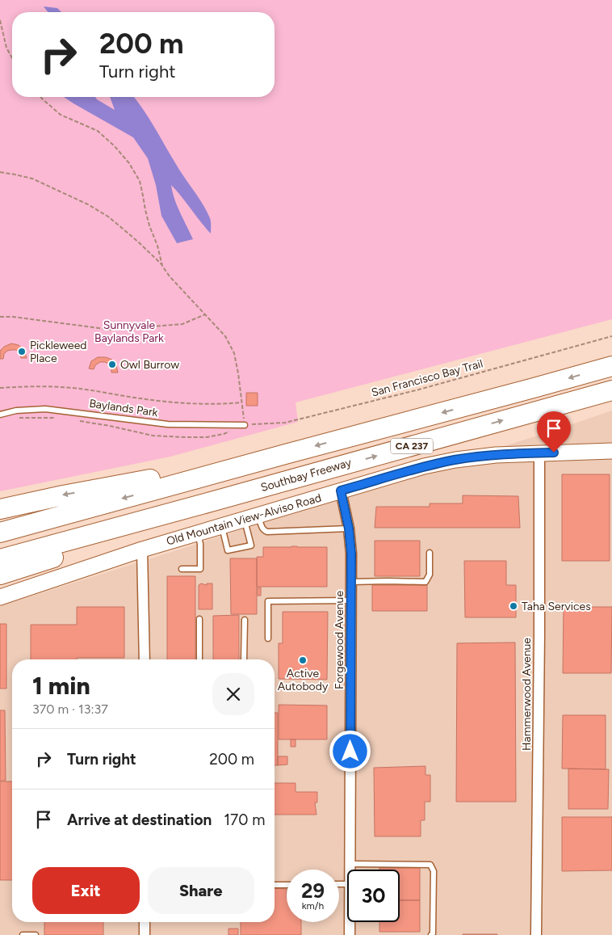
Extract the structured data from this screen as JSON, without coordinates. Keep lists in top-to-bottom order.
{
  "streets": {
    "highway": ["CA 237", "Southbay Freeway"],
    "street": ["Old Mountain View-Alviso Road", "Forgewood Avenue", "Hammerwood Avenue"],
    "lane": ["Baylands Park"],
    "path": ["San Francisco Bay Trail"]
  },
  "crossings": [
    ["San Francisco Bay Trail", "Baylands Park"],
    ["Old Mountain View-Alviso Road", "Forgewood Avenue"],
    ["Old Mountain View-Alviso Road", "Hammerwood Avenue"]
  ],
  "parks": ["Sunnyvale Baylands Park"],
  "places": [
    "Pickleweed Place",
    "Owl Burrow",
    "Taha Services",
    "Active Autobody"
  ],
  "page": {
    "turn": ["200 m", "Turn right"],
    "heading": ["1 min", "370 m · 13:37"],
    "list": [
      {
        "name": "Turn right",
        "value": "200 m"
      },
      {
        "name": "Arrive at destination",
        "value": "170 m"
      }
    ],
    "buttons": ["Exit", "Share"],
    "speed": "29 km/h",
    "limit": "30"
  }
}
